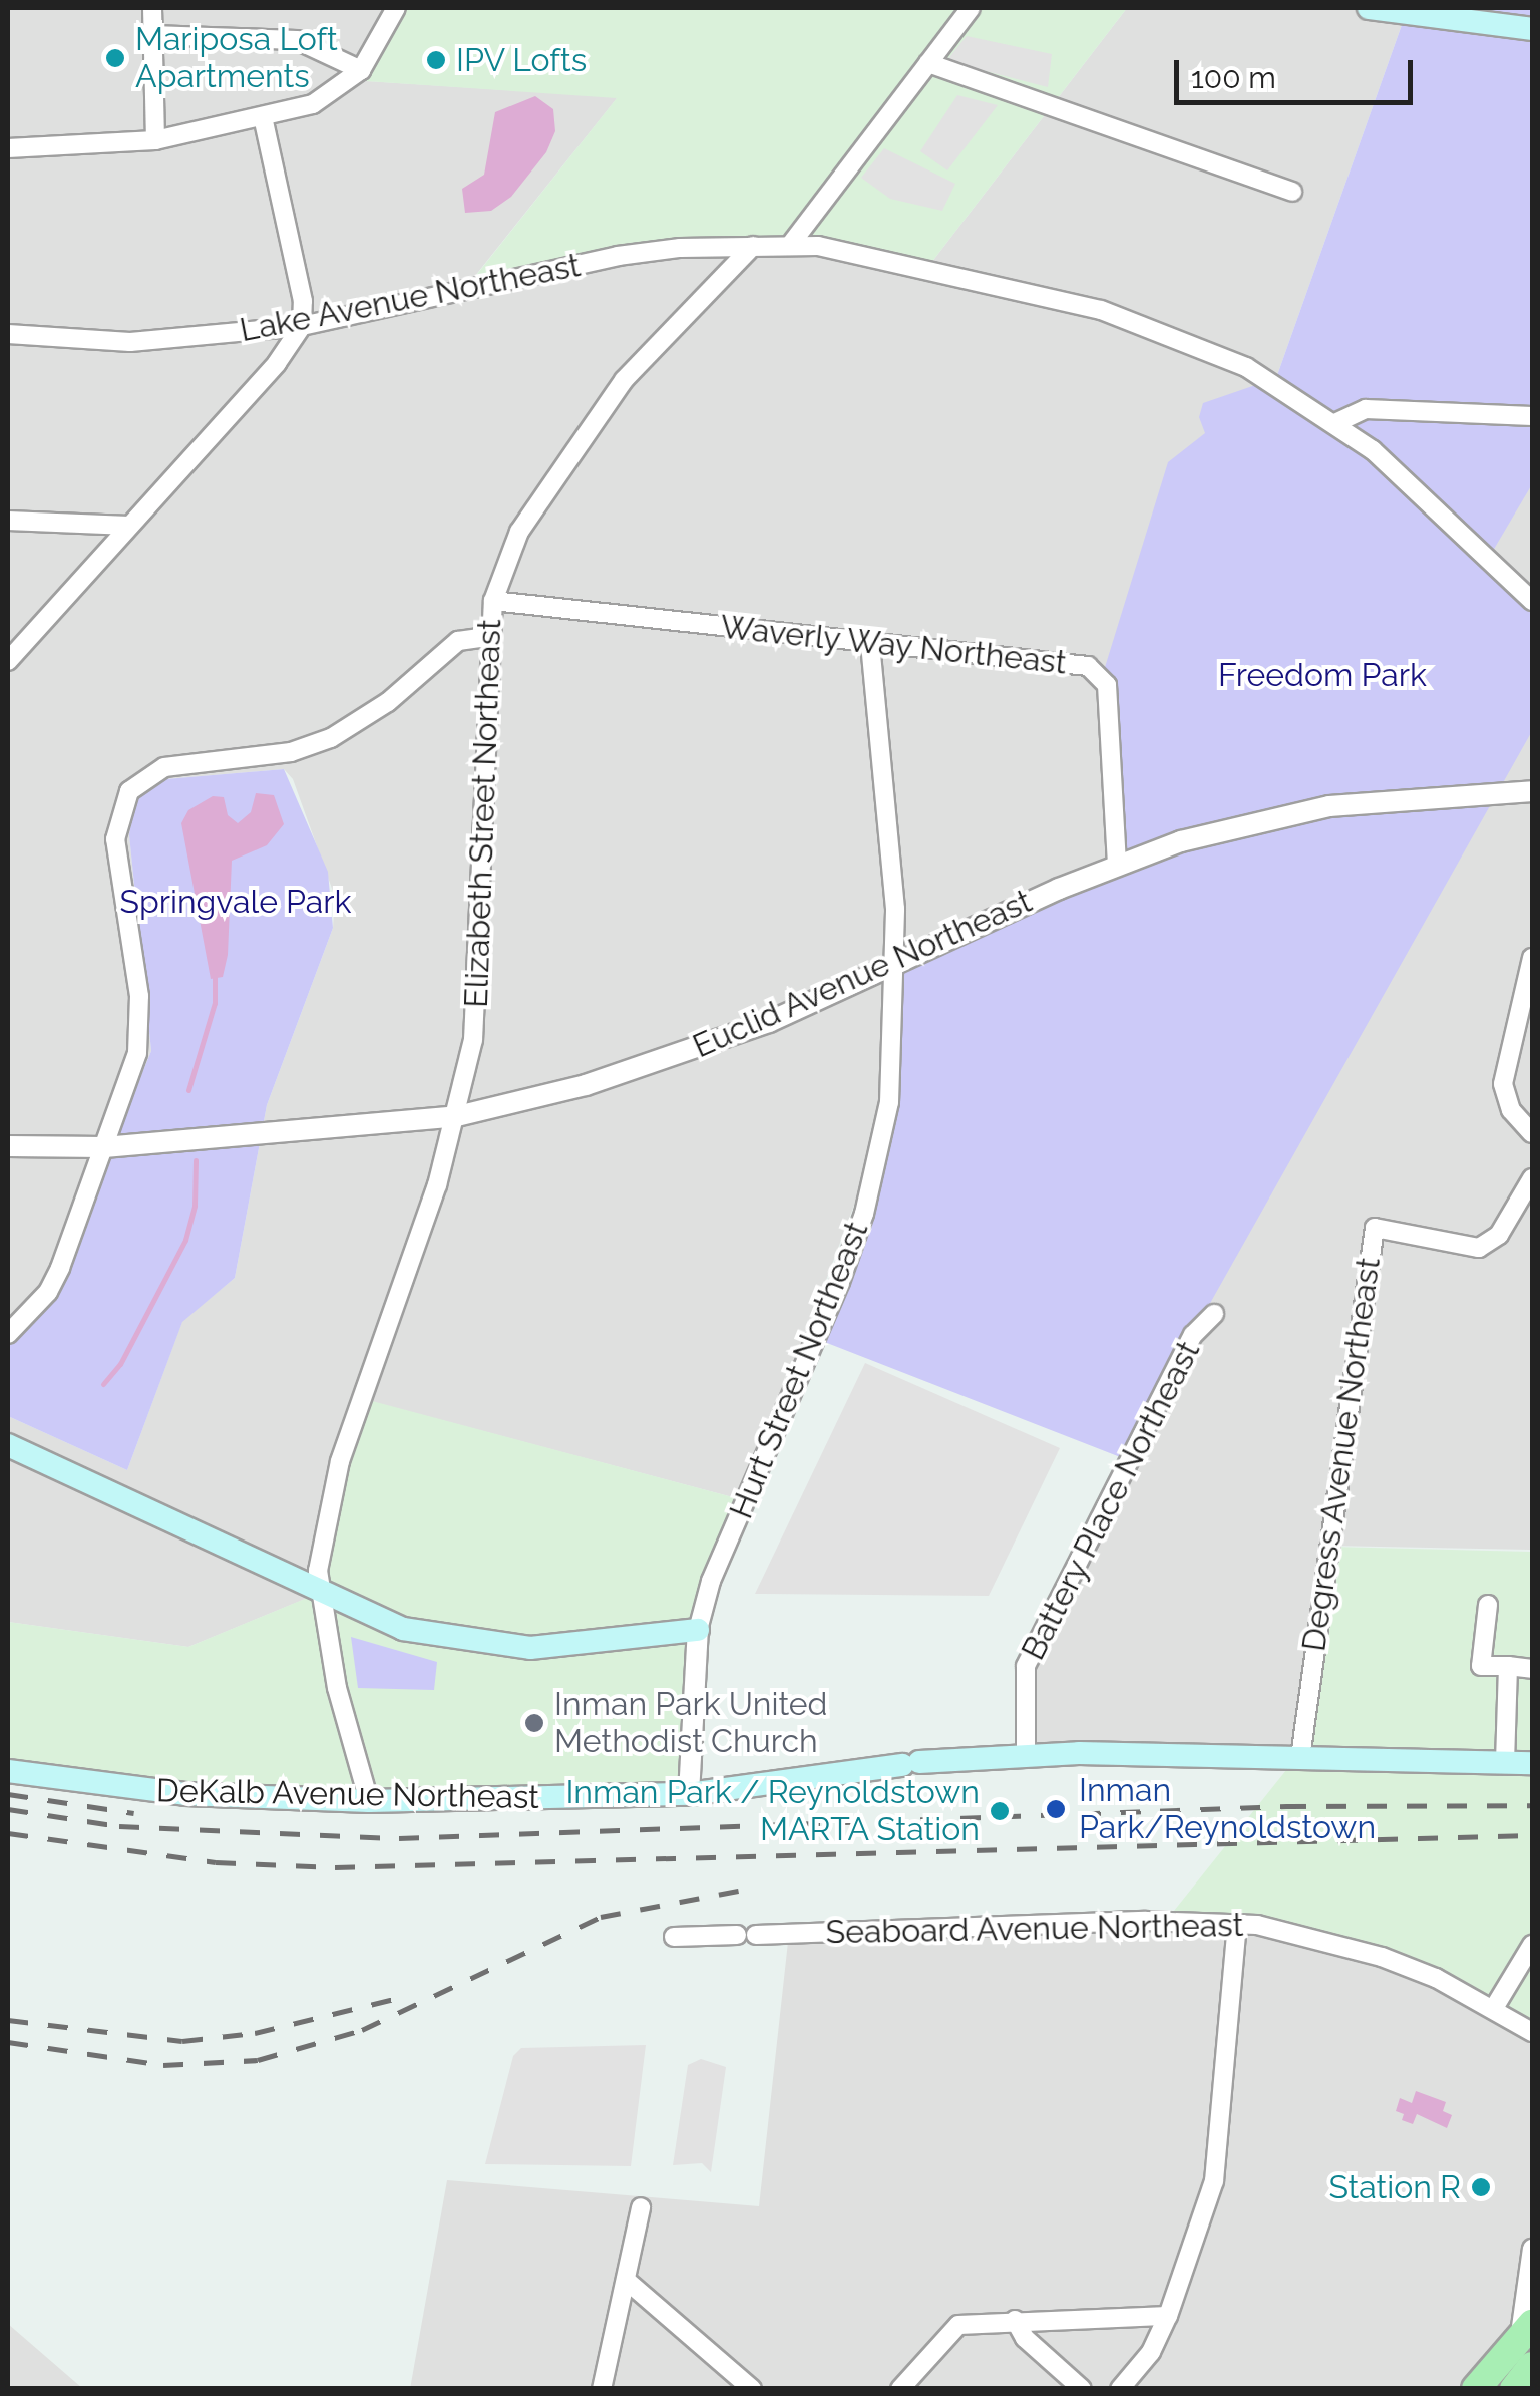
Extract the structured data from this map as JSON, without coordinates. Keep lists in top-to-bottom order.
{
  "streets": {
    "main road": ["DeKalb Avenue Northeast"],
    "street": [
      "Lake Avenue Northeast",
      "Waverly Way Northeast",
      "Elizabeth Street Northeast",
      "Euclid Avenue Northeast",
      "Hurt Street Northeast",
      "Degress Avenue Northeast",
      "Battery Place Northeast",
      "Seaboard Avenue Northeast"
    ]
  },
  "crossings": [
    ["Lake Avenue Northeast", "Elizabeth Street Northeast"],
    ["Waverly Way Northeast", "Elizabeth Street Northeast"],
    ["Waverly Way Northeast", "Euclid Avenue Northeast"],
    ["Waverly Way Northeast", "Hurt Street Northeast"],
    ["Elizabeth Street Northeast", "Euclid Avenue Northeast"],
    ["Elizabeth Street Northeast", "DeKalb Avenue Northeast"],
    ["Euclid Avenue Northeast", "Hurt Street Northeast"],
    ["Hurt Street Northeast", "DeKalb Avenue Northeast"],
    ["Degress Avenue Northeast", "DeKalb Avenue Northeast"],
    ["Battery Place Northeast", "DeKalb Avenue Northeast"]
  ],
  "parks": ["Freedom Park", "Springvale Park"],
  "places": [
    "Mariposa Loft Apartments",
    "IPV Lofts",
    "Inman Park United Methodist Church",
    "Inman Park/Reynoldstown",
    "Inman Park / Reynoldstown MARTA Station",
    "Station R"
  ],
  "scale_bar": "100 m"
}
